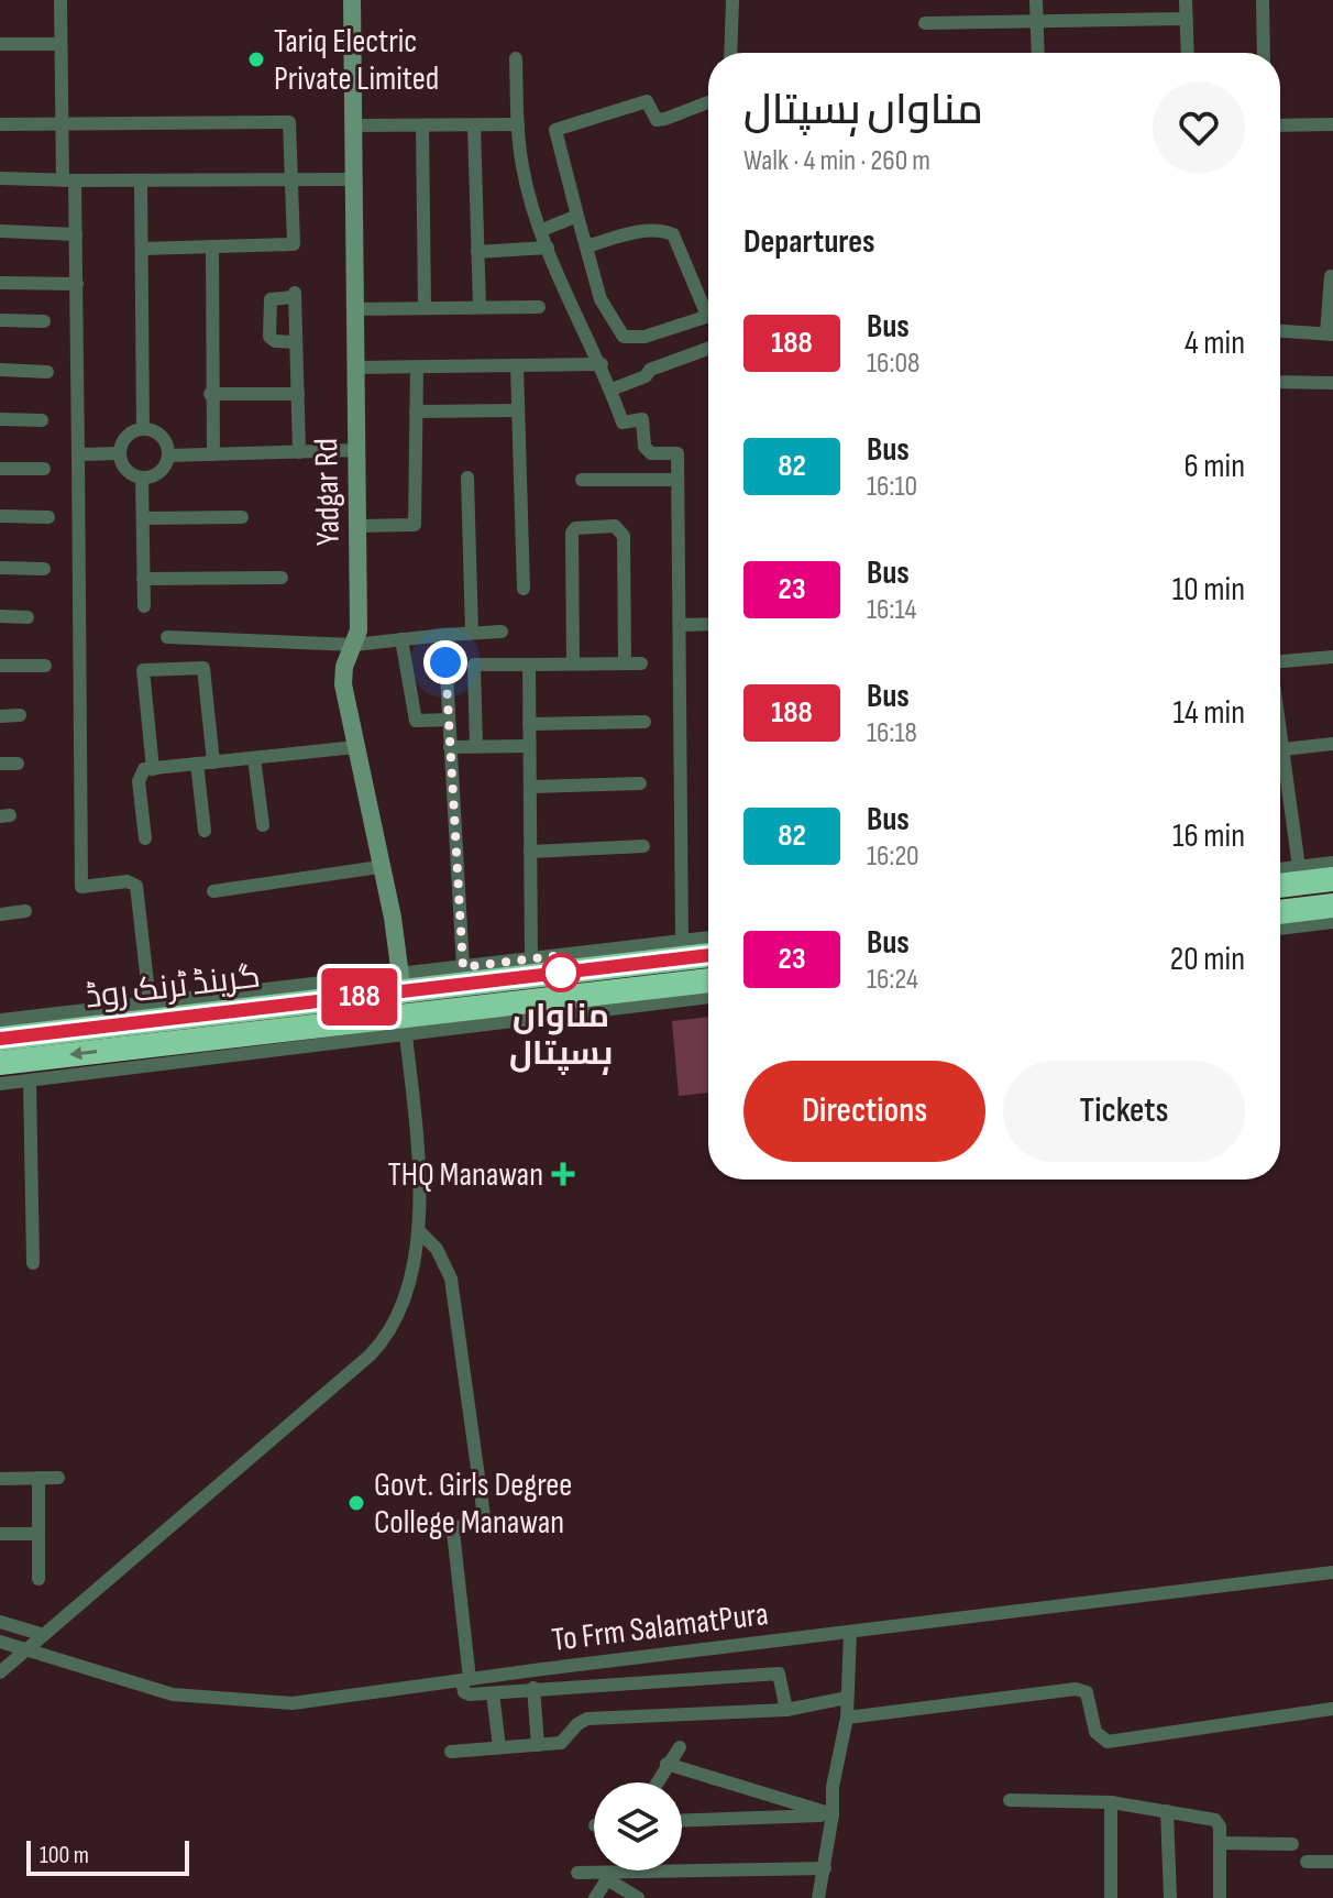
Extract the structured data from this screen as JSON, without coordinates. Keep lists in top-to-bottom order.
{
  "streets": {
    "highway": ["گرینڈ ٹرنک روڈ"],
    "street": ["Yadgar Rd", "To Frm SalamatPura"]
  },
  "crossings": [
    ["Yadgar Rd", "گرینڈ ٹرنک روڈ"]
  ],
  "places": {
    "other": ["Tariq Electric Private Limited", "مناواں ہسپتال", "Govt. Girls Degree College Manawan"],
    "health": ["THQ Manawan"]
  },
  "lines": ["bus line 188"],
  "scale_bar": "100 m",
  "page": {
    "on_map": "188",
    "heading": [
      ["مناواں ہسپتال", "Walk · 4 min · 260 m"],
      "Departures"
    ],
    "list": [
      {
        "mark": "188",
        "name": "Bus",
        "note": "16:08",
        "value": "4 min"
      },
      {
        "mark": "82",
        "name": "Bus",
        "note": "16:10",
        "value": "6 min"
      },
      {
        "mark": "23",
        "name": "Bus",
        "note": "16:14",
        "value": "10 min"
      },
      {
        "mark": "188",
        "name": "Bus",
        "note": "16:18",
        "value": "14 min"
      },
      {
        "mark": "82",
        "name": "Bus",
        "note": "16:20",
        "value": "16 min"
      },
      {
        "mark": "23",
        "name": "Bus",
        "note": "16:24",
        "value": "20 min"
      }
    ],
    "buttons": ["Directions", "Tickets"],
    "scale": "100 m"
  }
}
